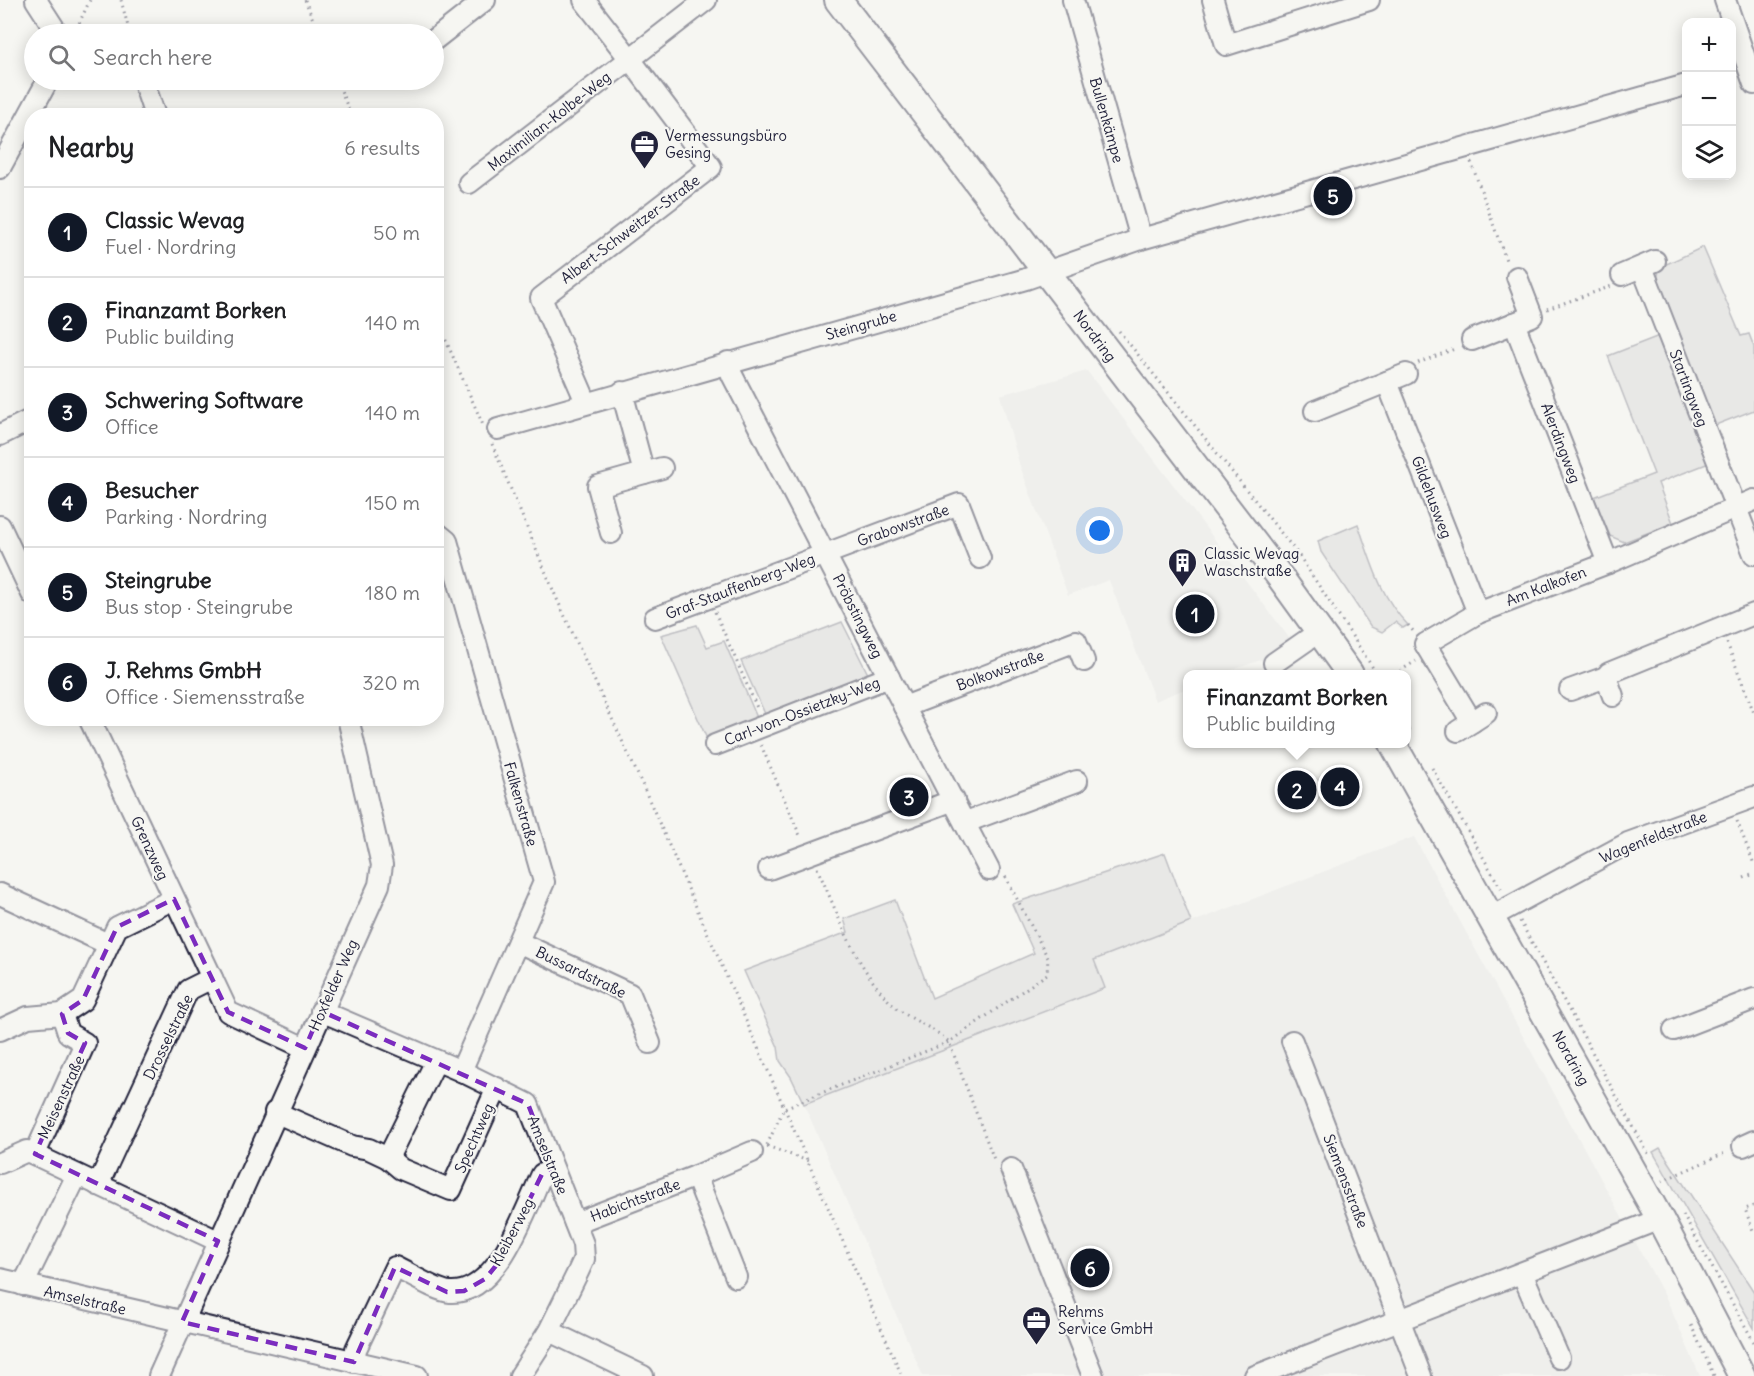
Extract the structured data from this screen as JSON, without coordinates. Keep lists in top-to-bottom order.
{
  "streets": {
    "main road": ["Nordring"],
    "street": [
      "Bullenkämpe",
      "Maximilian-Kolbe-Weg",
      "Albert-Schweitzer-Straße",
      "Steingrube",
      "Startingweg",
      "Alerdingweg",
      "Gildehusweg",
      "Grabowstraße",
      "Graf-Stauffenberg-Weg",
      "Am Kalkofen",
      "Pröbstingweg",
      "Bolkowstraße",
      "Carl-von-Ossietzky-Weg",
      "Falkenstraße",
      "Wagenfeldstraße",
      "Grenzweg",
      "Bussardstraße",
      "Hoxfelder Weg",
      "Drosselstraße",
      "Meisenstraße",
      "Spechtweg",
      "Amselstraße",
      "Siemensstraße",
      "Habichtstraße",
      "Kleiberweg"
    ]
  },
  "crossings": [
    ["Bullenkämpe", "Steingrube"],
    ["Maximilian-Kolbe-Weg", "Albert-Schweitzer-Straße"],
    ["Albert-Schweitzer-Straße", "Steingrube"],
    ["Steingrube", "Nordring"],
    ["Steingrube", "Pröbstingweg"],
    ["Nordring", "Wagenfeldstraße"],
    ["Startingweg", "Am Kalkofen"],
    ["Alerdingweg", "Am Kalkofen"],
    ["Gildehusweg", "Am Kalkofen"],
    ["Grabowstraße", "Graf-Stauffenberg-Weg"],
    ["Grabowstraße", "Pröbstingweg"],
    ["Graf-Stauffenberg-Weg", "Pröbstingweg"],
    ["Pröbstingweg", "Bolkowstraße"],
    ["Pröbstingweg", "Carl-von-Ossietzky-Weg"],
    ["Falkenstraße", "Bussardstraße"],
    ["Falkenstraße", "Amselstraße"],
    ["Grenzweg", "Drosselstraße"],
    ["Hoxfelder Weg", "Spechtweg"],
    ["Hoxfelder Weg", "Amselstraße"],
    ["Spechtweg", "Amselstraße"],
    ["Amselstraße", "Habichtstraße"],
    ["Amselstraße", "Kleiberweg"]
  ],
  "places": {
    "office": ["Vermessungsbüro Gesing", "Rehms Service GmbH"],
    "building": ["Classic Wevag Waschstraße"]
  },
  "page": {
    "map_buttons": ["+", "−"],
    "search": "Search here",
    "heading": ["Nearby", "6 results"],
    "pins": [
      "5",
      "1",
      "4",
      "2",
      "3",
      "6"
    ],
    "list": [
      {
        "mark": "1",
        "name": "Classic Wevag",
        "note": "Fuel · Nordring",
        "value": "50 m"
      },
      {
        "mark": "2",
        "name": "Finanzamt Borken",
        "note": "Public building",
        "value": "140 m"
      },
      {
        "mark": "3",
        "name": "Schwering Software",
        "note": "Office",
        "value": "140 m"
      },
      {
        "mark": "4",
        "name": "Besucher",
        "note": "Parking · Nordring",
        "value": "150 m"
      },
      {
        "mark": "5",
        "name": "Steingrube",
        "note": "Bus stop · Steingrube",
        "value": "180 m"
      },
      {
        "mark": "6",
        "name": "J. Rehms GmbH",
        "note": "Office · Siemensstraße",
        "value": "320 m"
      }
    ],
    "popup": ["Finanzamt Borken", "Public building"]
  }
}
